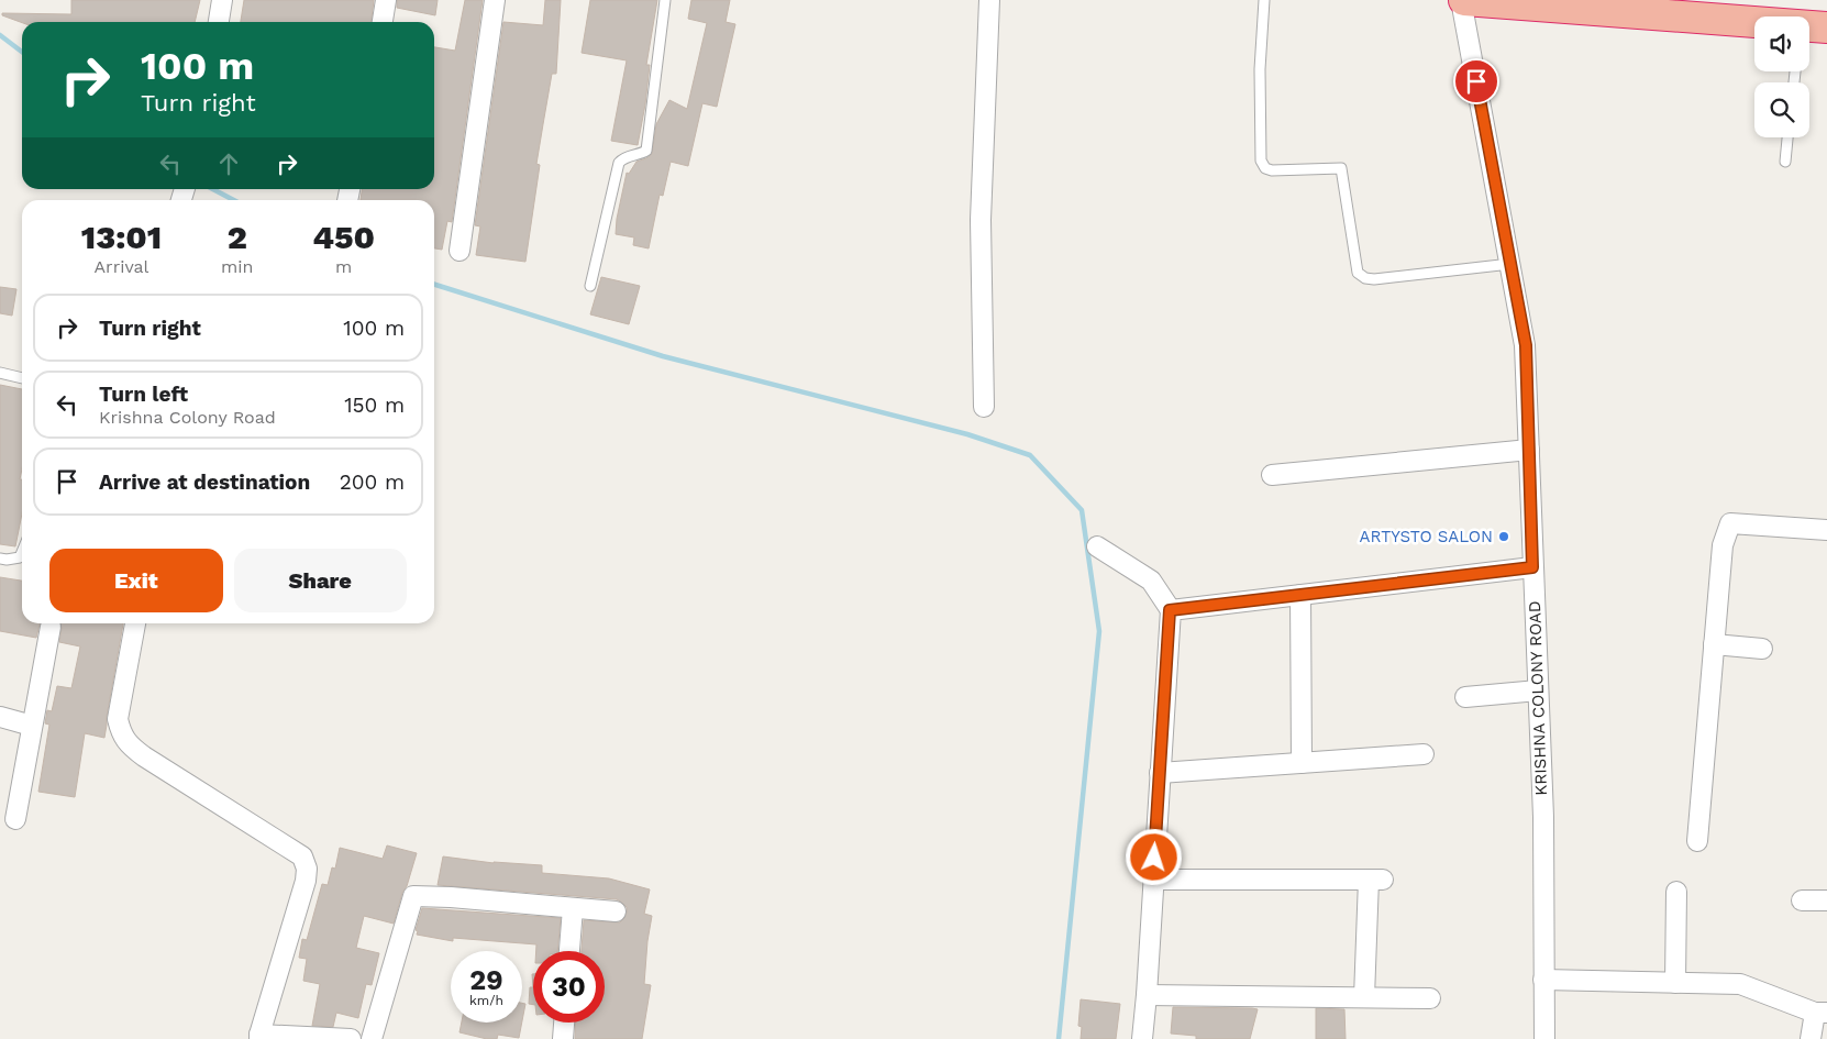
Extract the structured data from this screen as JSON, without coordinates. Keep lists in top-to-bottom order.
{
  "streets": {
    "street": ["KRISHNA COLONY ROAD"]
  },
  "places": ["ARTYSTO SALON"],
  "page": {
    "turn": ["100 m", "Turn right"],
    "eta": [
      "13:01",
      "Arrival",
      "2",
      "min",
      "450",
      "m"
    ],
    "list": [
      {
        "name": "Turn right",
        "value": "100 m"
      },
      {
        "name": "Turn left",
        "note": "Krishna Colony Road",
        "value": "150 m"
      },
      {
        "name": "Arrive at destination",
        "value": "200 m"
      }
    ],
    "buttons": ["Exit", "Share"],
    "speed": "29 km/h",
    "limit": "30"
  }
}
